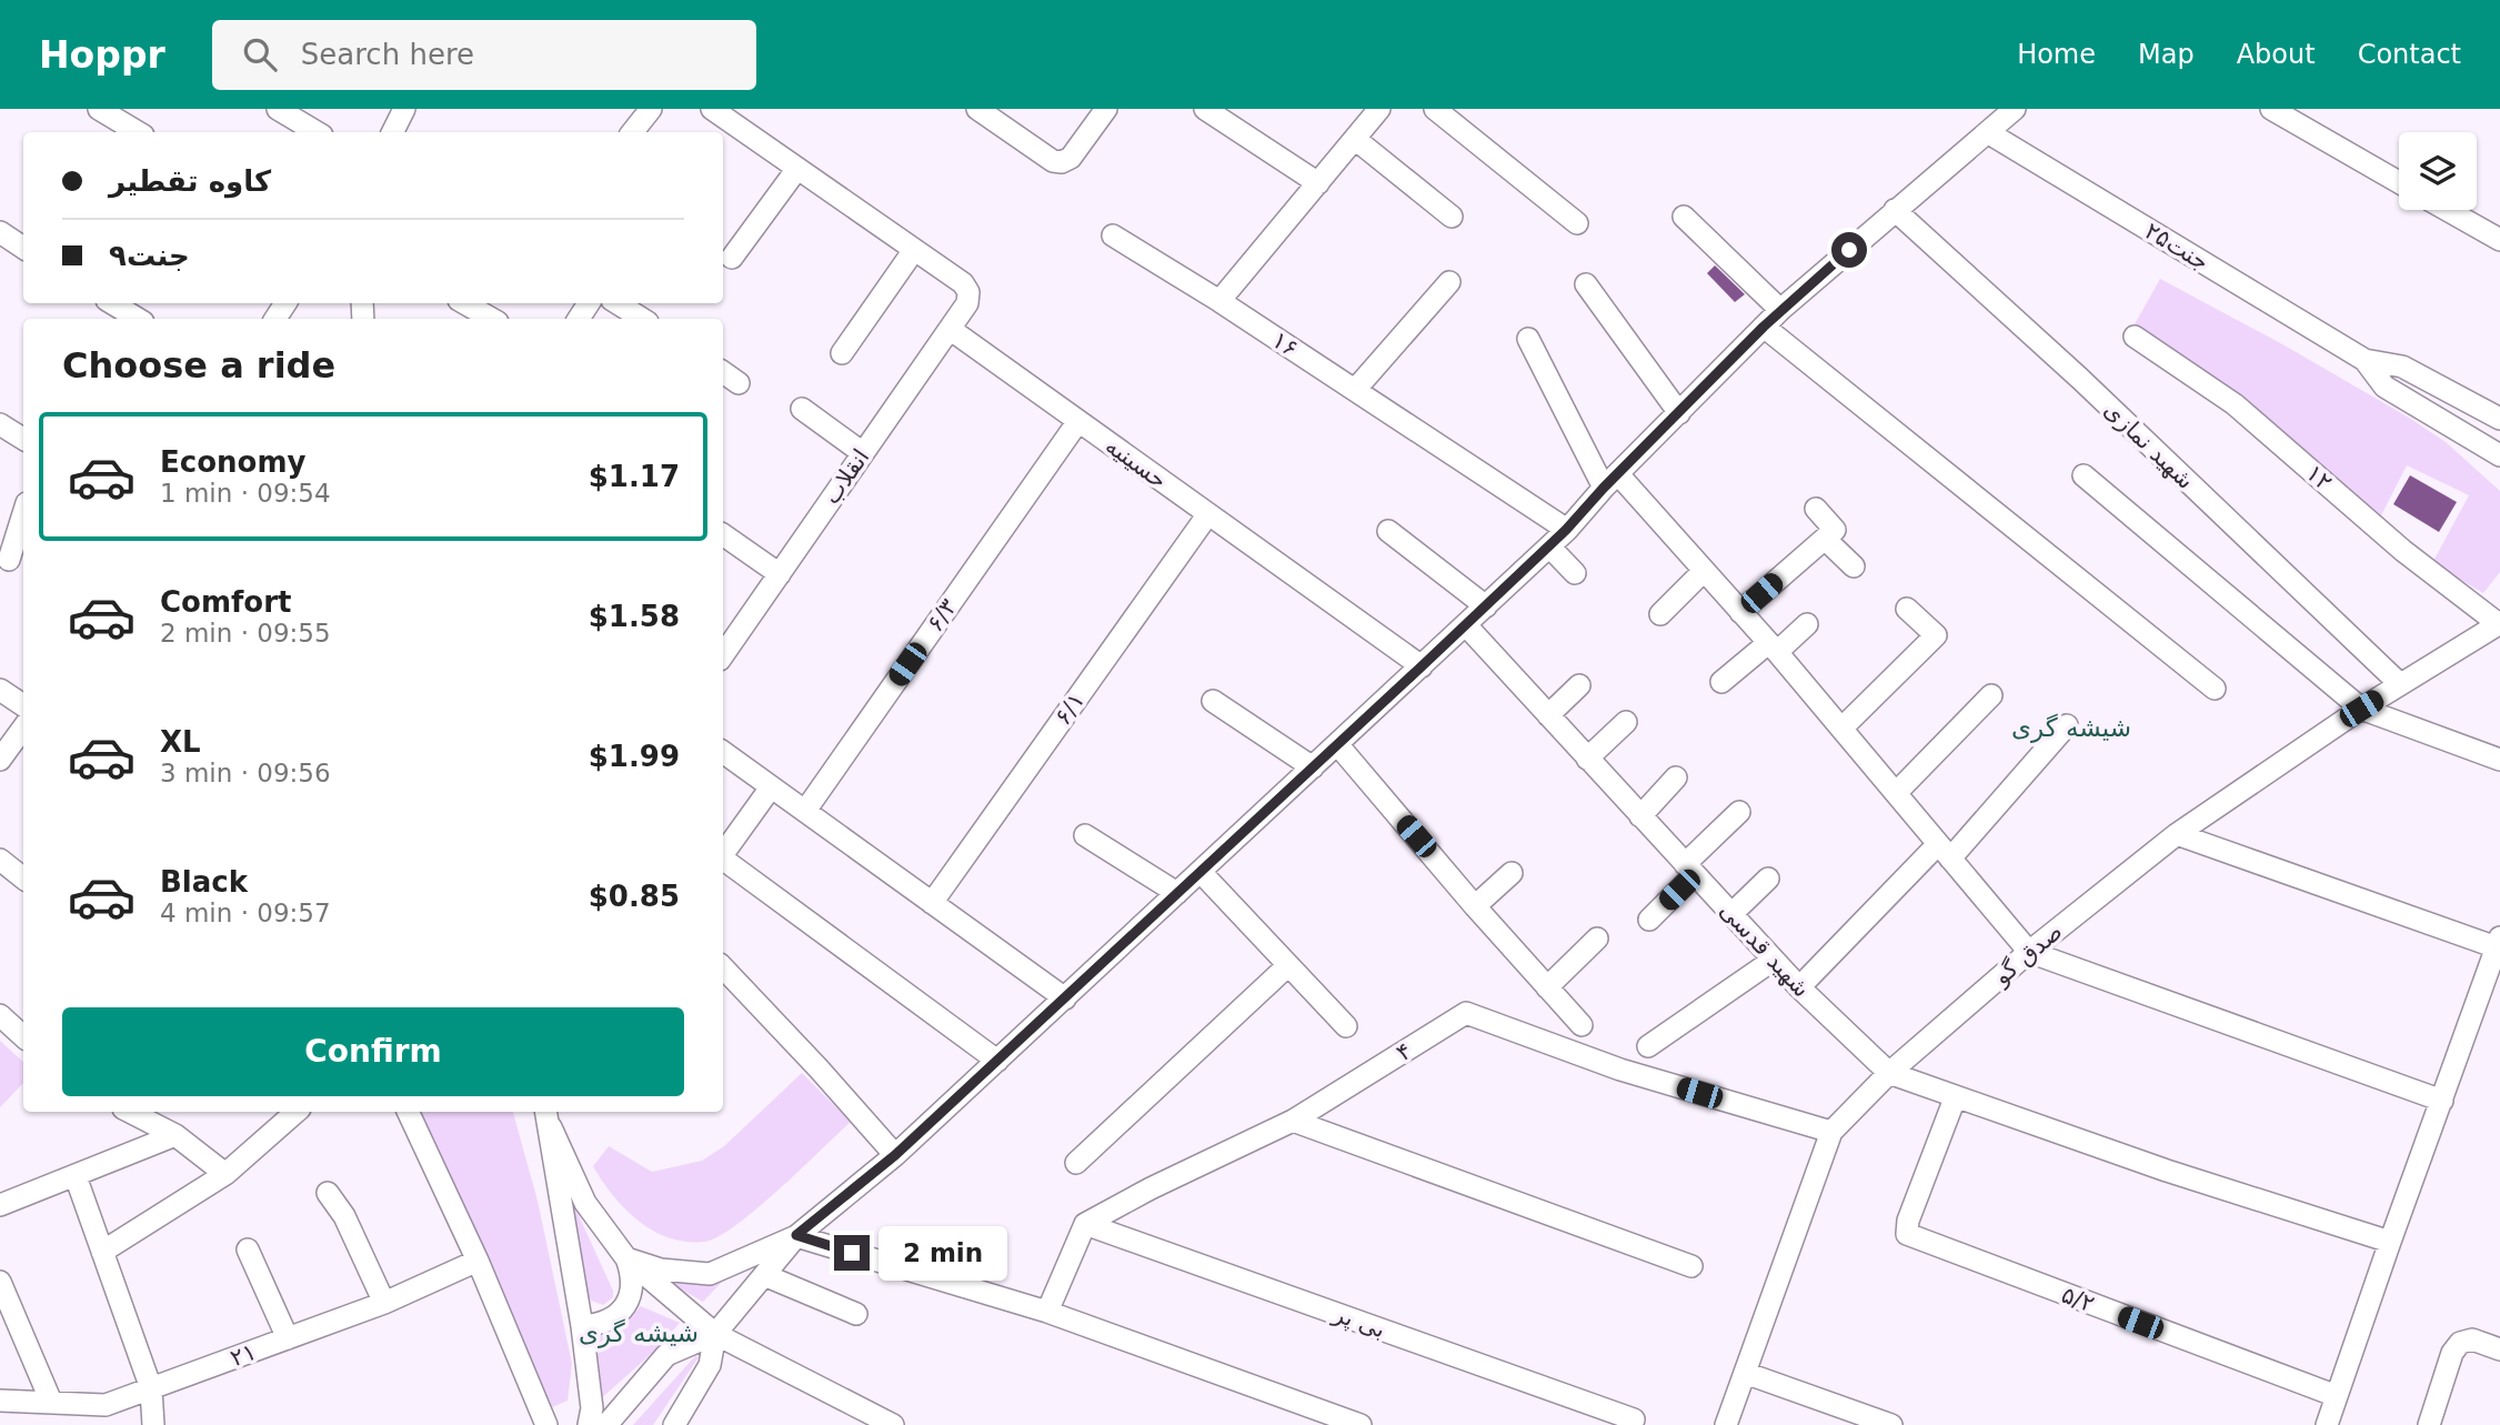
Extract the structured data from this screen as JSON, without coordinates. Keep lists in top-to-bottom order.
{
  "streets": {
    "street": [
      "جنت۲۵",
      "۱۶",
      "شهید نمازی",
      "حسینیه",
      "انقلاب",
      "۱۲",
      "۶/۳",
      "۶/۱",
      "شهید قدسی",
      "صدق گو",
      "۴",
      "۵/۲",
      "بی پر",
      "۲۱"
    ]
  },
  "crossings": [
    ["شهید نمازی", "صدق گو"],
    ["حسینیه", "انقلاب"],
    ["حسینیه", "۶/۳"],
    ["حسینیه", "۶/۱"],
    ["۱۲", "صدق گو"],
    ["شهید قدسی", "صدق گو"],
    ["صدق گو", "۴"],
    ["۴", "بی پر"]
  ],
  "districts": ["شیشه گری", "شیشه گری"],
  "page": {
    "header": "Hoppr",
    "search": "Search here",
    "nav": [
      "Home",
      "Map",
      "About",
      "Contact"
    ],
    "banner": ["کاوه تقطیر", "جنت۹"],
    "heading": "Choose a ride",
    "list": [
      {
        "name": "Economy",
        "note": "1 min · 09:54",
        "value": "$1.17"
      },
      {
        "name": "Comfort",
        "note": "2 min · 09:55",
        "value": "$1.58"
      },
      {
        "name": "XL",
        "note": "3 min · 09:56",
        "value": "$1.99"
      },
      {
        "name": "Black",
        "note": "4 min · 09:57",
        "value": "$0.85"
      }
    ],
    "buttons": "Confirm",
    "bubble": "2 min"
  }
}
